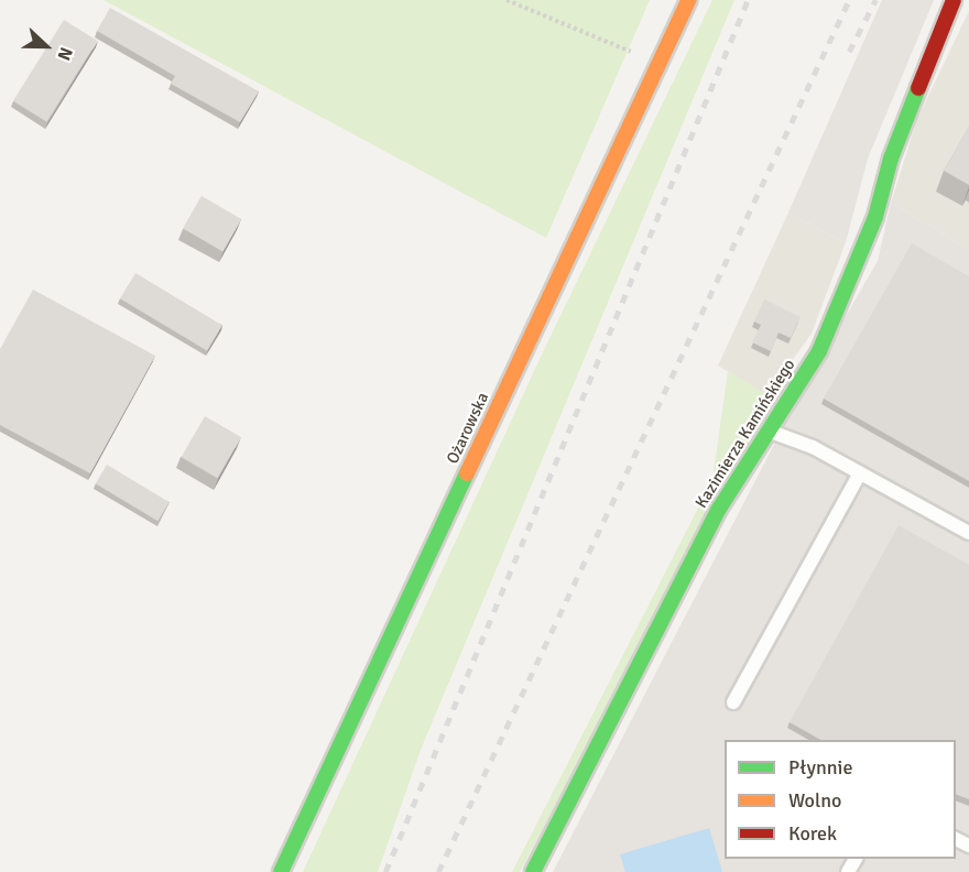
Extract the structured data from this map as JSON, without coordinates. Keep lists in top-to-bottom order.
{
  "streets": {
    "street": ["Ożarowska", "Kazimierza Kamińskiego"]
  },
  "legend": ["Płynnie", "Wolno", "Korek"],
  "north": "right"
}
